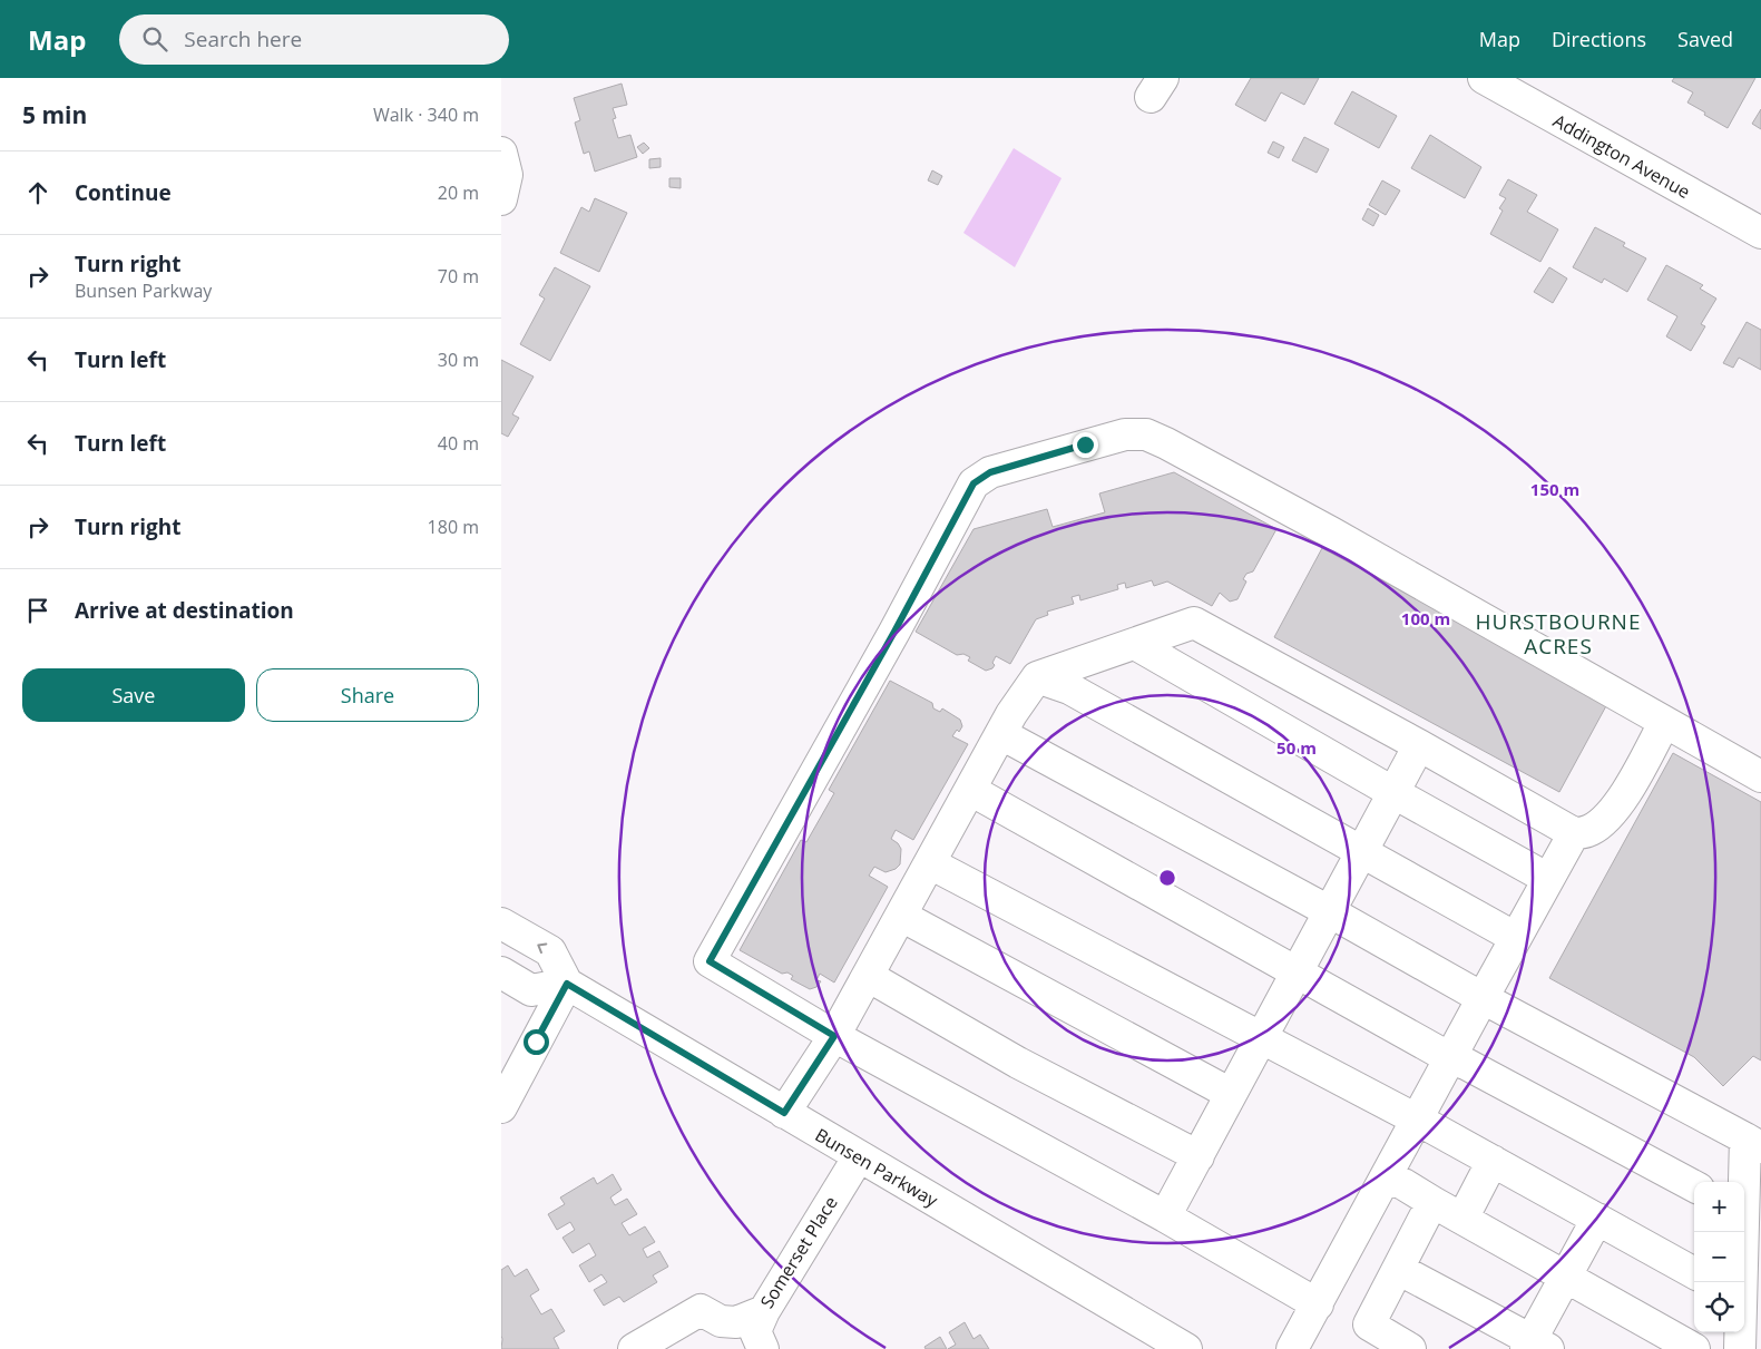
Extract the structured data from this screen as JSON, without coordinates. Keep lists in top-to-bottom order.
{
  "streets": {
    "street": ["Addington Avenue", "Bunsen Parkway", "Somerset Place"]
  },
  "crossings": [
    ["Bunsen Parkway", "Somerset Place"]
  ],
  "districts": ["HURSTBOURNE ACRES"],
  "page": {
    "header": "Map",
    "search": "Search here",
    "nav": ["Map", "Directions", "Saved"],
    "heading": ["5 min", "Walk · 340 m"],
    "list": [
      ["Continue", "20 m"],
      ["Turn right", "Bunsen Parkway", "70 m"],
      ["Turn left", "30 m"],
      ["Turn left", "40 m"],
      ["Turn right", "180 m"],
      "Arrive at destination"
    ],
    "buttons": ["Save", "Share"],
    "map_buttons": ["+", "−"]
  },
  "rings": ["150 m", "100 m", "50 m"]
}
